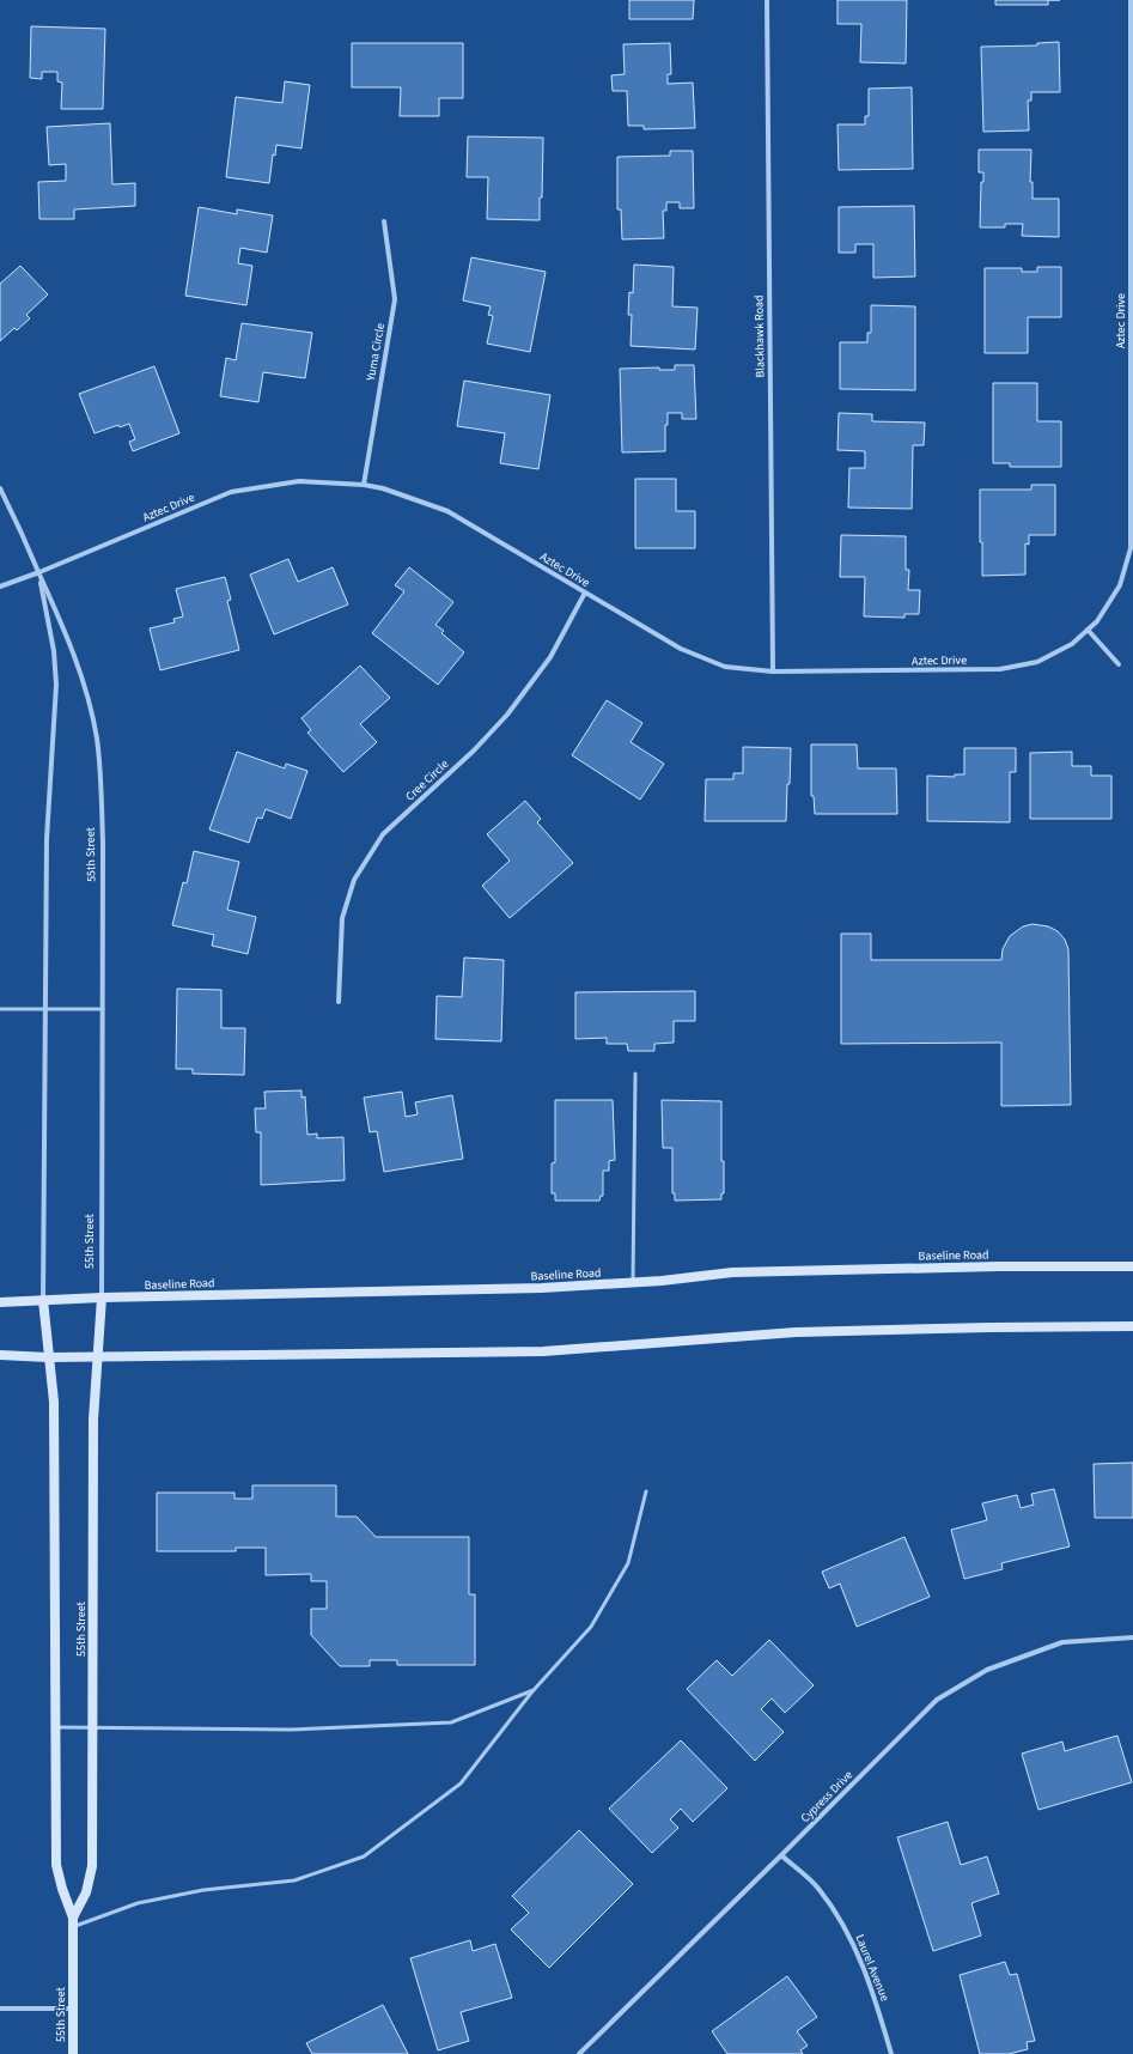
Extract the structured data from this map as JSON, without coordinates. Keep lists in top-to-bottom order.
{
  "streets": {
    "main road": ["55th Street", "Baseline Road"],
    "street": [
      "Aztec Drive",
      "Blackhawk Road",
      "Yuma Circle",
      "Cree Circle",
      "Cypress Drive",
      "Laurel Avenue"
    ]
  },
  "crossings": [
    ["Aztec Drive", "Blackhawk Road"],
    ["Aztec Drive", "Yuma Circle"],
    ["Aztec Drive", "Cree Circle"],
    ["Aztec Drive", "55th Street"],
    ["55th Street", "Baseline Road"],
    ["Cypress Drive", "Laurel Avenue"]
  ]
}
